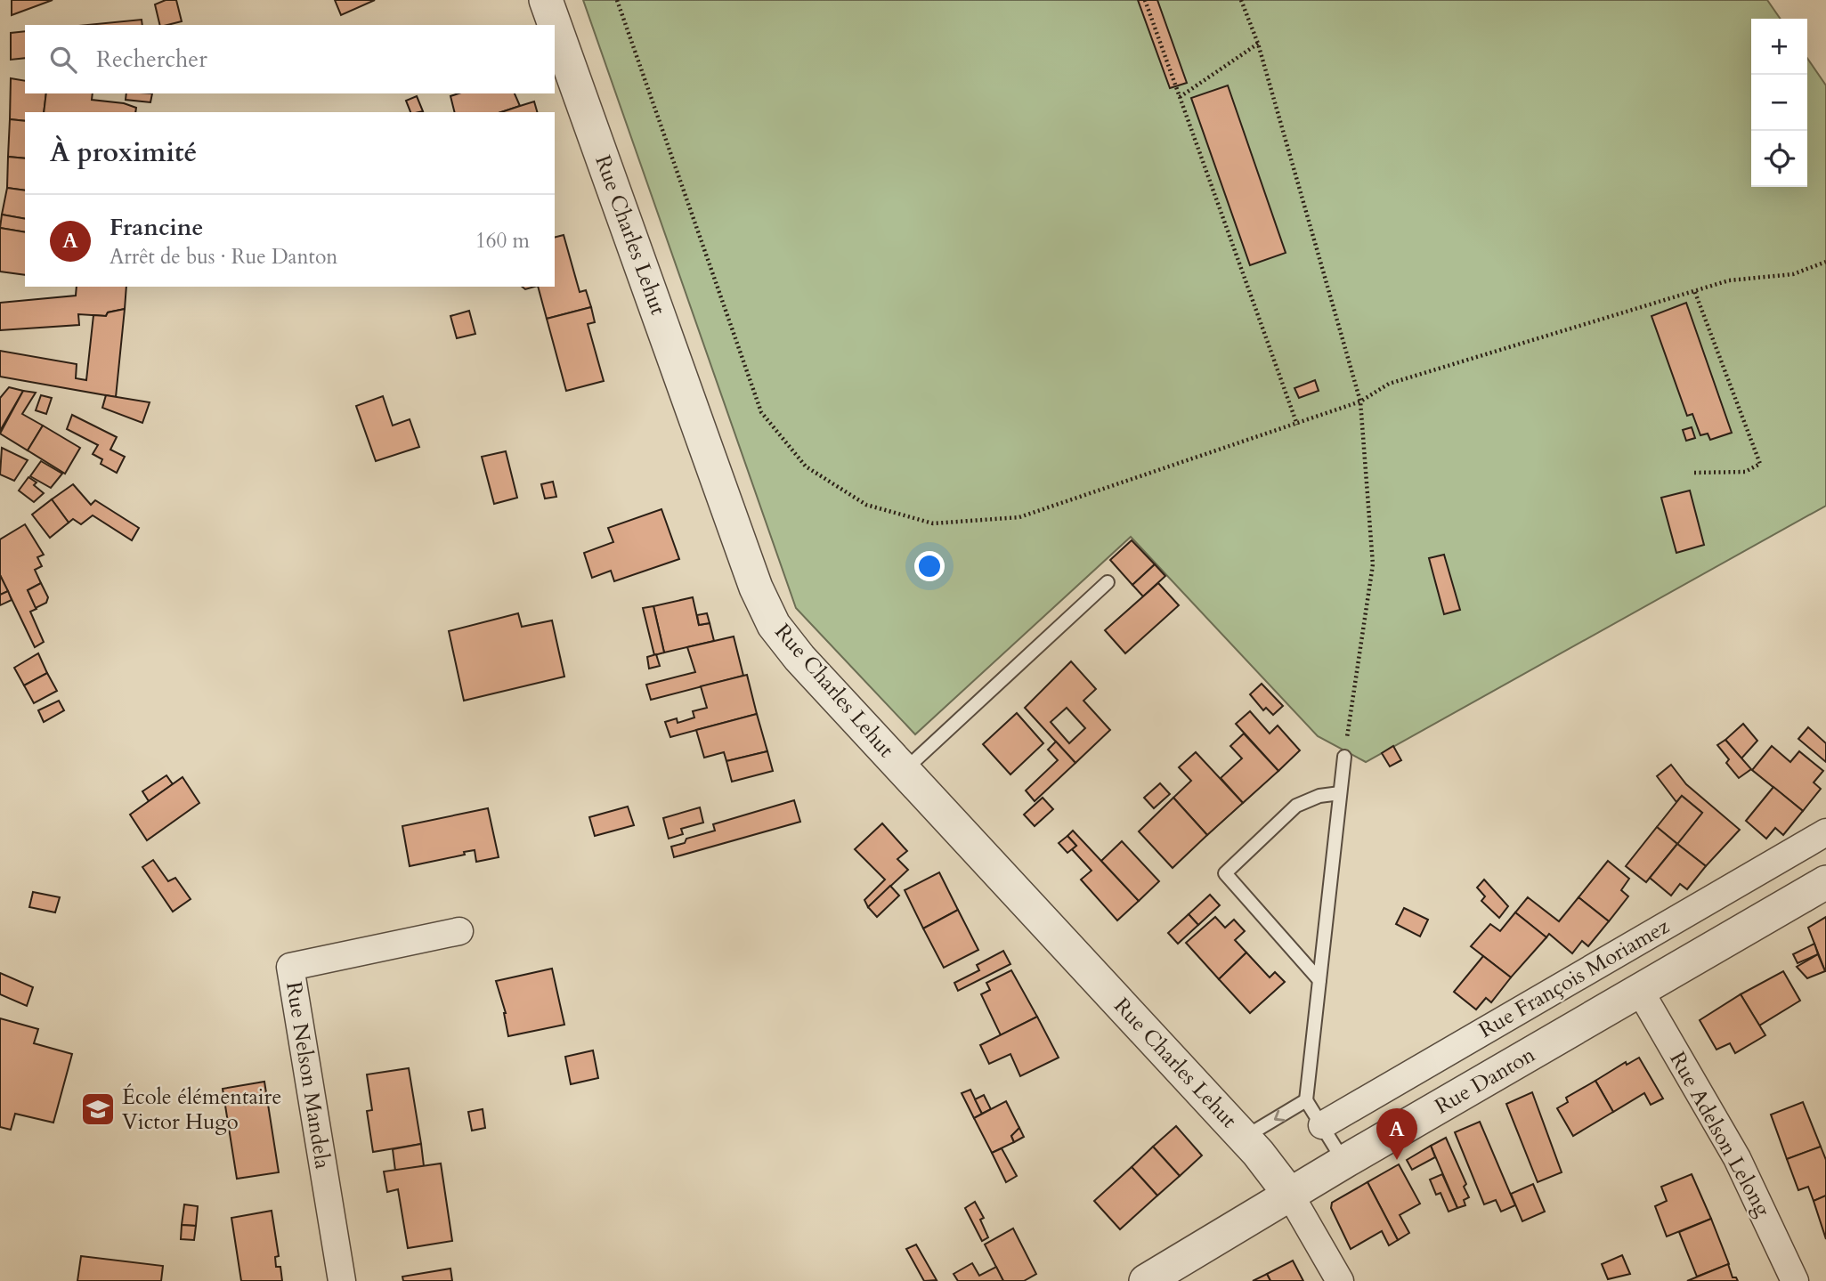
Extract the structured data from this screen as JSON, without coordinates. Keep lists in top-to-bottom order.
{
  "streets": {
    "street": [
      "Rue Charles Lehut",
      "Rue François Moriamez",
      "Rue Nelson Mandela",
      "Rue Danton",
      "Rue Adelson Lelong"
    ]
  },
  "crossings": [
    ["Rue Charles Lehut", "Rue Danton"],
    ["Rue Danton", "Rue Adelson Lelong"]
  ],
  "places": {
    "school or university": ["École élémentaire Victor Hugo"]
  },
  "page": {
    "map_buttons": ["+", "−"],
    "search": "Rechercher",
    "heading": "À proximité",
    "list": [
      {
        "mark": "A",
        "name": "Francine",
        "note": "Arrêt de bus · Rue Danton",
        "value": "160 m"
      }
    ],
    "pins": "A"
  }
}
